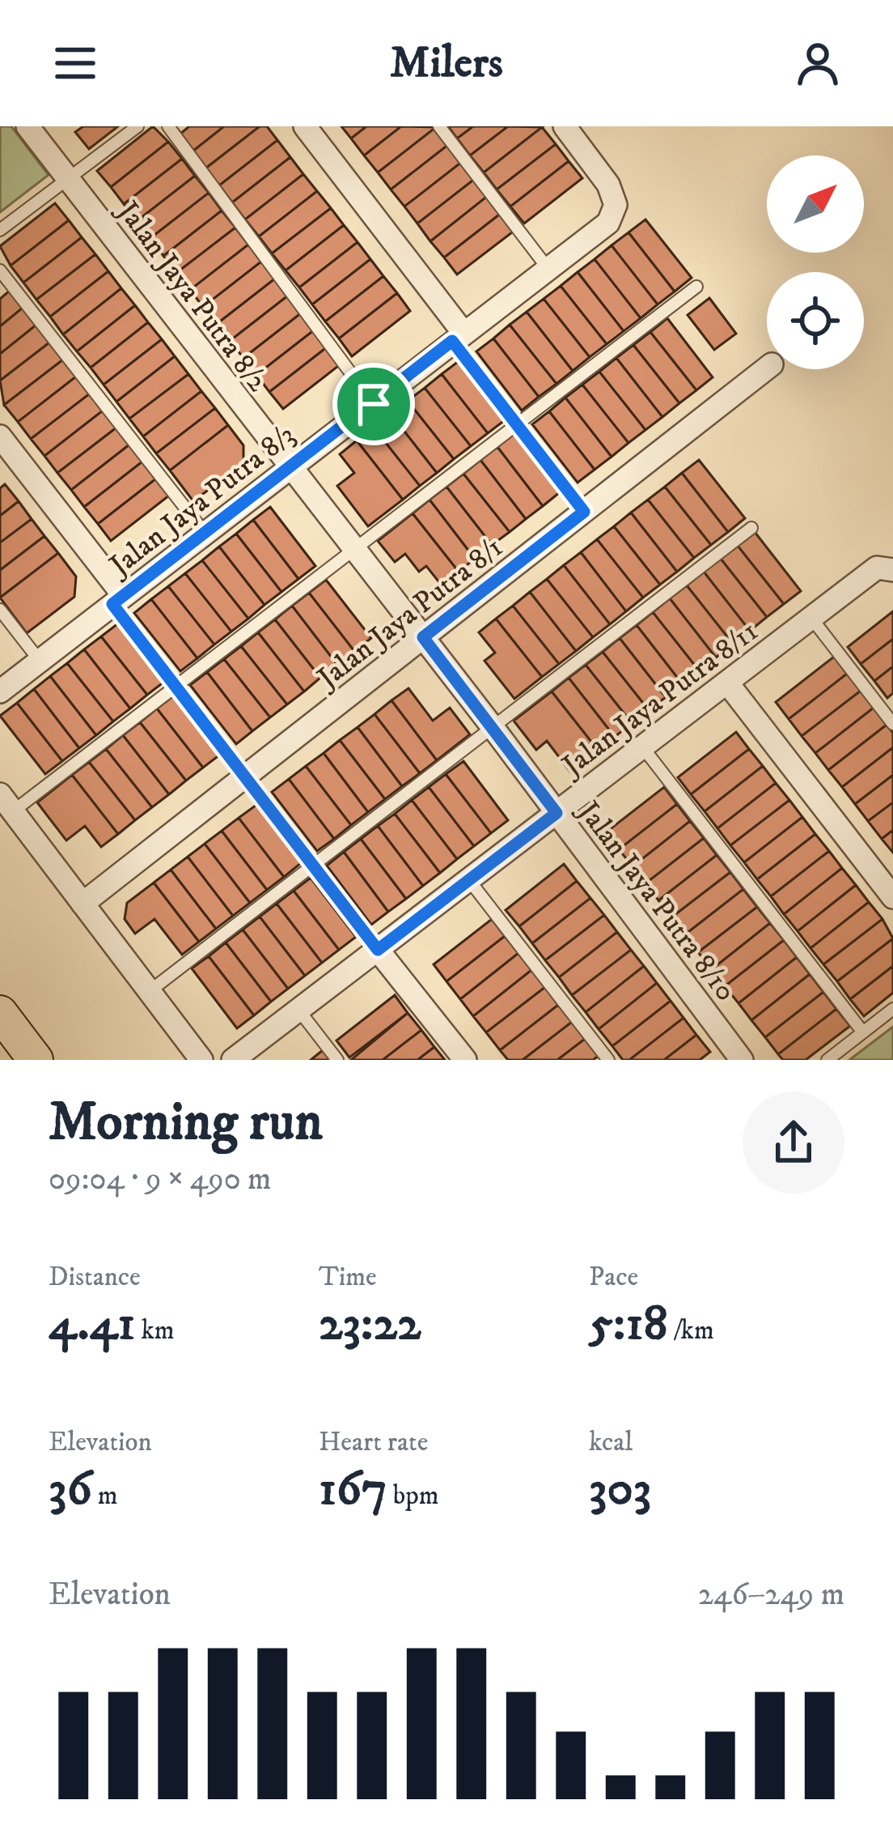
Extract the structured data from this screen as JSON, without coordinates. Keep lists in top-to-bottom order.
{
  "streets": {
    "street": [
      "Jalan Jaya Putra 8/2",
      "Jalan Jaya Putra 8/3",
      "Jalan Jaya Putra 8/1",
      "Jalan Jaya Putra 8/11",
      "Jalan Jaya Putra 8/10"
    ]
  },
  "crossings": [
    ["Jalan Jaya Putra 8/2", "Jalan Jaya Putra 8/3"],
    ["Jalan Jaya Putra 8/2", "Jalan Jaya Putra 8/1"],
    ["Jalan Jaya Putra 8/2", "Jalan Jaya Putra 8/10"],
    ["Jalan Jaya Putra 8/1", "Jalan Jaya Putra 8/10"],
    ["Jalan Jaya Putra 8/11", "Jalan Jaya Putra 8/10"]
  ],
  "north": "top right",
  "page": {
    "header": "Milers",
    "heading": ["Morning run", "09:04 · 9 × 490 m"],
    "stats": [
      ["Distance", "4.41 km"],
      ["Time", "23:22"],
      ["Pace", "5:18 /km"],
      ["Elevation", "36 m"],
      ["Heart rate", "167 bpm"],
      ["kcal", "303"]
    ],
    "chart": ["Elevation", "246–249 m"]
  }
}
